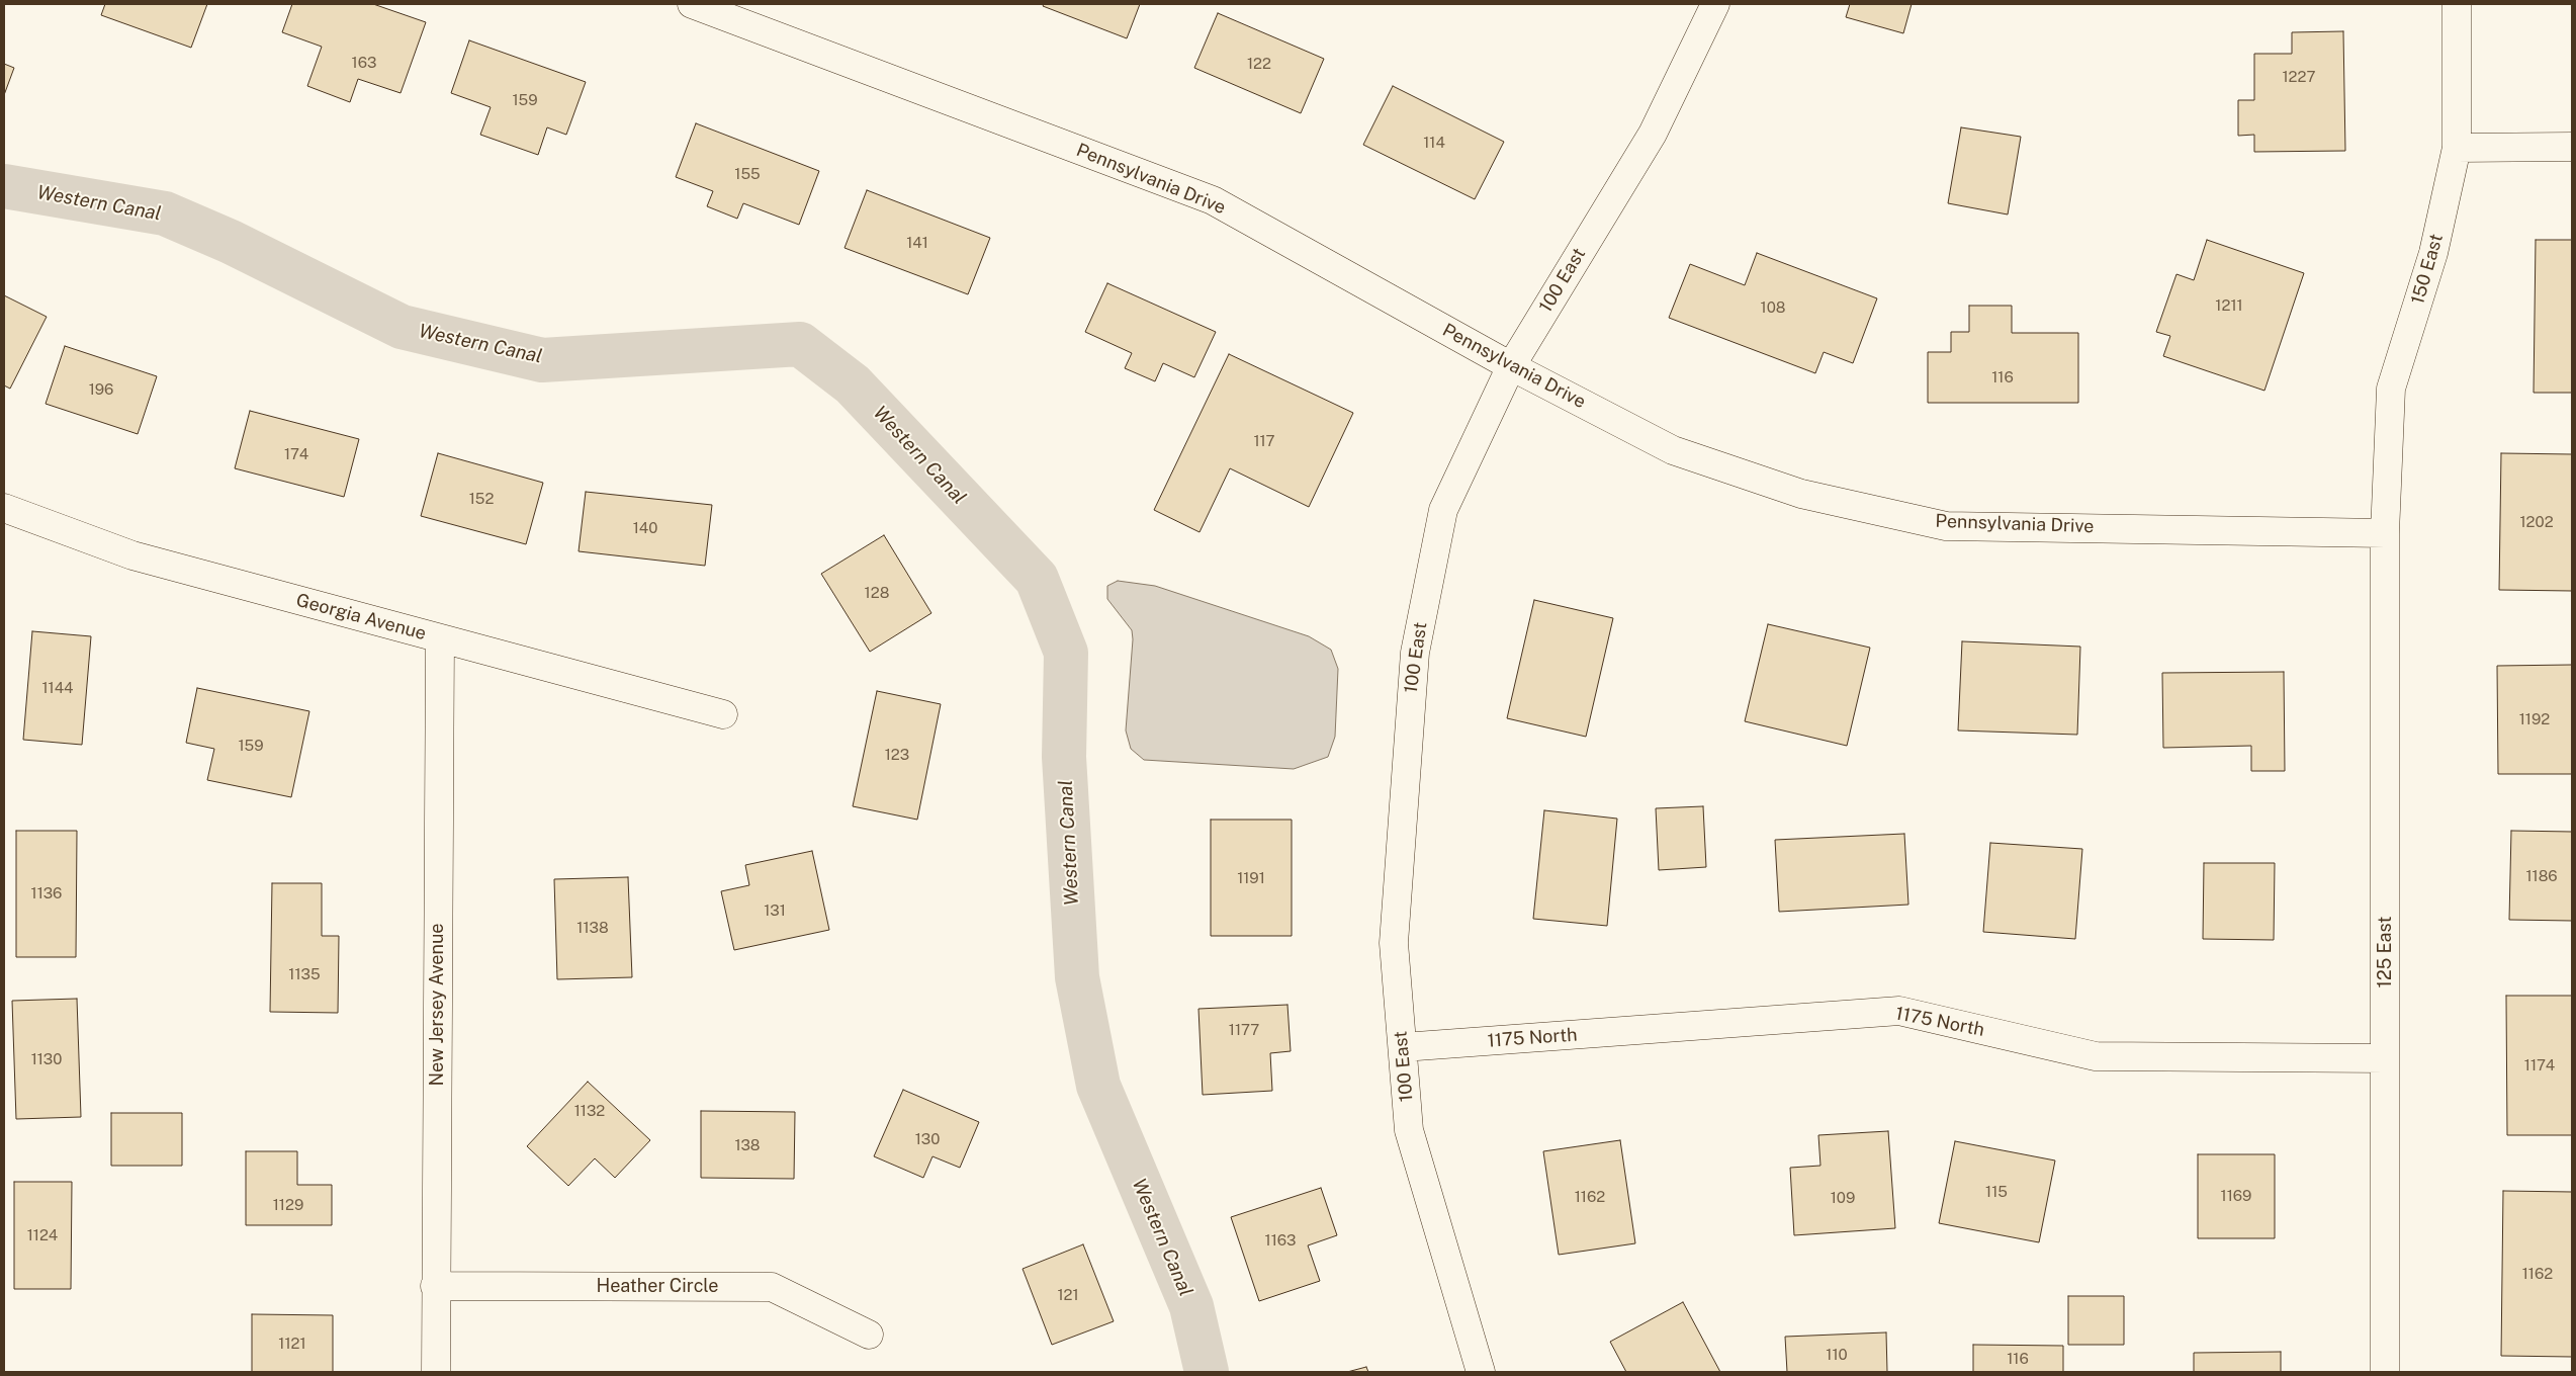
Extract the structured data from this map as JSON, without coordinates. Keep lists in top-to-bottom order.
{
  "streets": {
    "street": [
      "Pennsylvania Drive",
      "150 East",
      "100 East",
      "Georgia Avenue",
      "125 East",
      "New Jersey Avenue",
      "1175 North",
      "Heather Circle"
    ]
  },
  "crossings": [
    ["Pennsylvania Drive", "150 East"],
    ["Pennsylvania Drive", "100 East"],
    ["Pennsylvania Drive", "125 East"],
    ["150 East", "125 East"],
    ["100 East", "1175 North"],
    ["Georgia Avenue", "New Jersey Avenue"],
    ["125 East", "1175 North"],
    ["New Jersey Avenue", "Heather Circle"]
  ],
  "water": ["Western Canal"],
  "house_numbers": [
    "163",
    "122",
    "1227",
    "159",
    "114",
    "155",
    "141",
    "1211",
    "108",
    "116",
    "196",
    "117",
    "174",
    "152",
    "1202",
    "140",
    "128",
    "1144",
    "1192",
    "159",
    "123",
    "1186",
    "1191",
    "1136",
    "131",
    "1138",
    "1135",
    "1177",
    "1130",
    "1174",
    "1132",
    "130",
    "138",
    "115",
    "1169",
    "1162",
    "109",
    "1129",
    "1124",
    "1163",
    "1162",
    "121",
    "1121",
    "110",
    "116"
  ]
}
